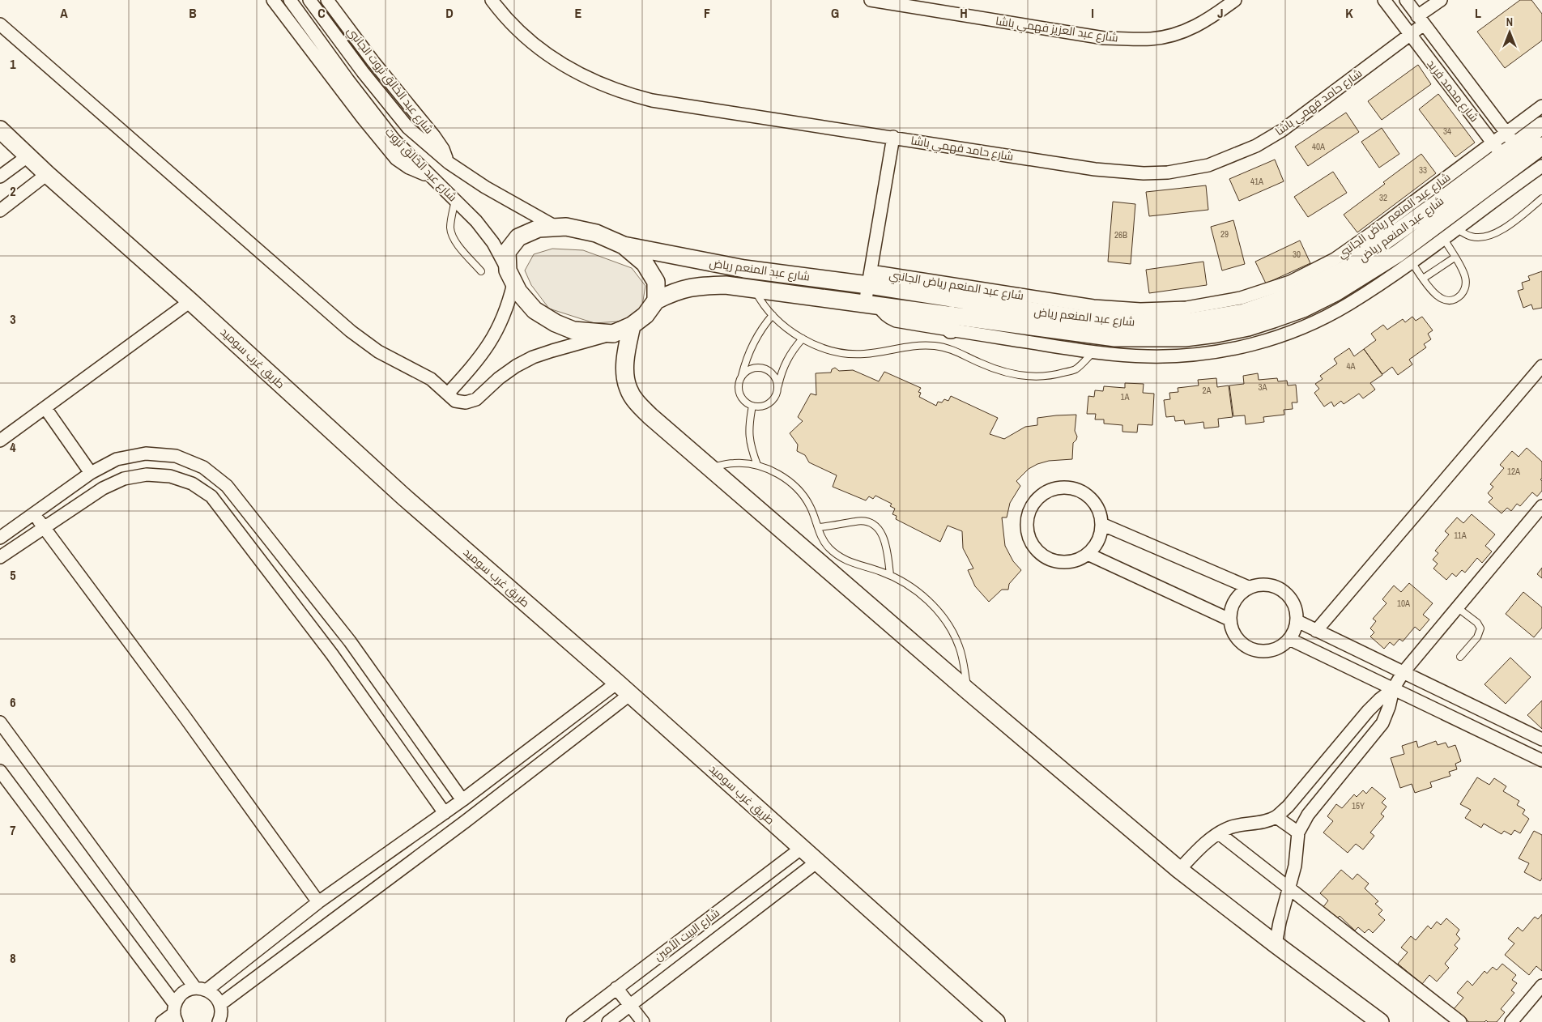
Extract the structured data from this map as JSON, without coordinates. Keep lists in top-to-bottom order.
{
  "streets": {
    "street": [
      "شارع عبد العزيز فهمي باشا",
      "شارع عبد الخالق ثروت الجانبي",
      "شارع محمد فريد",
      "شارع حامد فهمي باشا",
      "شارع عبد الخالق ثروت",
      "شارع عبد المنعم رياض",
      "طريق غرب سوميد",
      "شارع البيت الأمين"
    ]
  },
  "crossings": [
    ["شارع عبد الخالق ثروت الجانبي", "شارع عبد الخالق ثروت"],
    ["شارع محمد فريد", "شارع حامد فهمي باشا"],
    ["شارع محمد فريد", "شارع عبد المنعم رياض"],
    ["شارع عبد الخالق ثروت", "شارع عبد المنعم رياض"],
    ["طريق غرب سوميد", "شارع البيت الأمين"]
  ],
  "house_numbers": [
    "34",
    "40A",
    "33",
    "41A",
    "32",
    "29",
    "26B",
    "30",
    "4A",
    "3A",
    "2A",
    "1A",
    "12A",
    "11A",
    "10A",
    "15Y"
  ],
  "north": "top",
  "grid": {
    "columns": [
      "A",
      "B",
      "C",
      "D",
      "E",
      "F",
      "G",
      "H",
      "I",
      "J",
      "K",
      "L"
    ],
    "rows": [
      "1",
      "2",
      "3",
      "4",
      "5",
      "6",
      "7",
      "8"
    ]
  }
}
